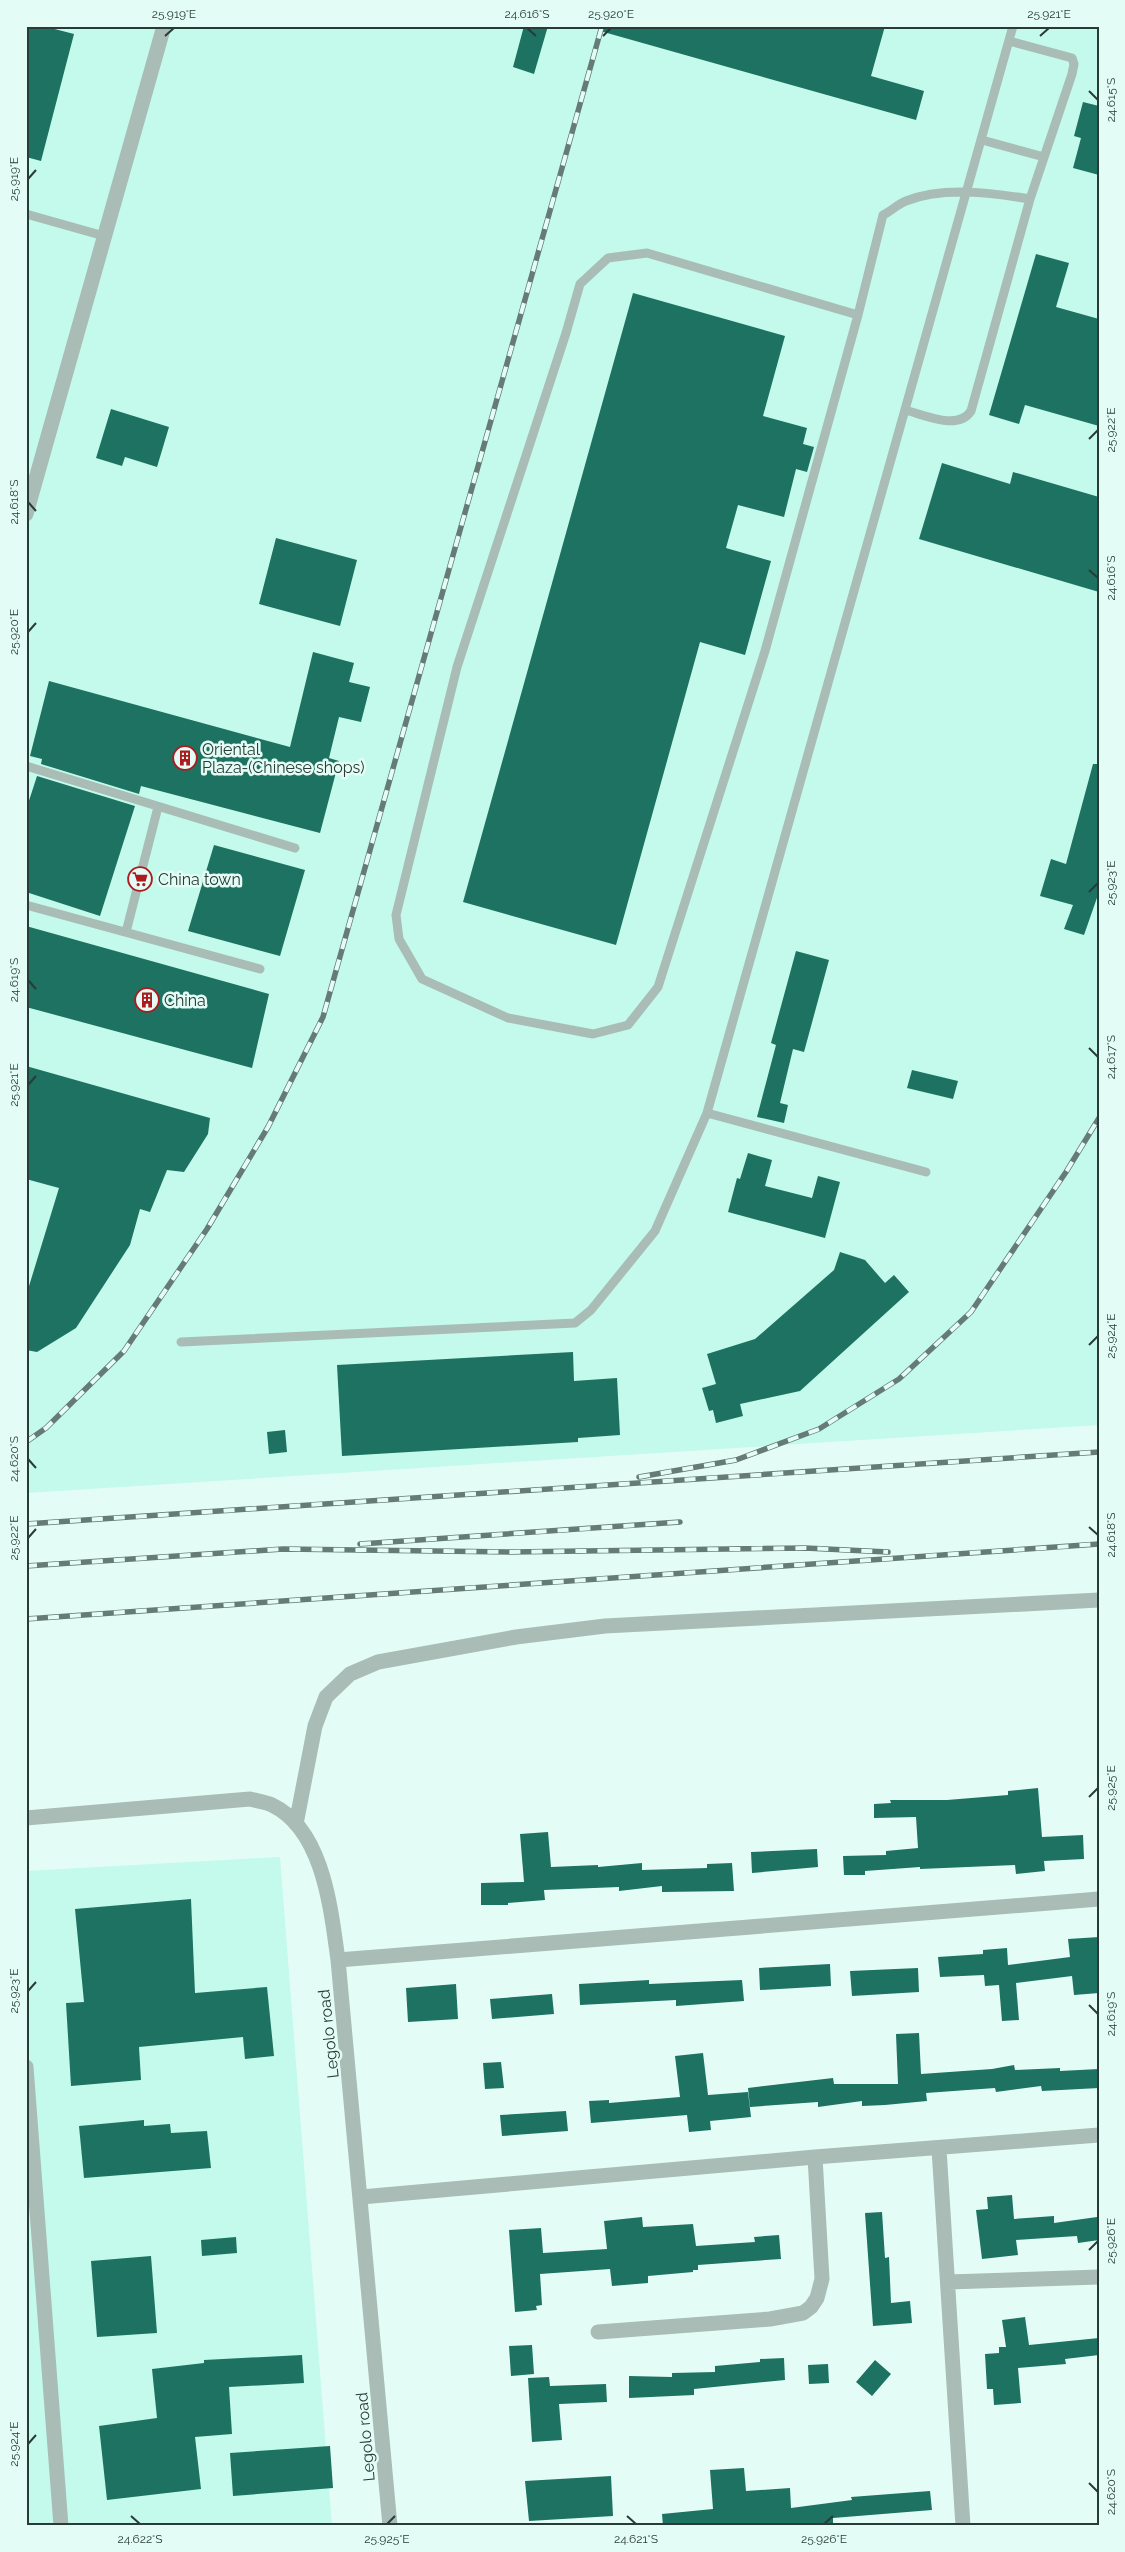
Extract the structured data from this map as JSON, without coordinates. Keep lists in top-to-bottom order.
{
  "streets": {
    "street": ["Legolo road"]
  },
  "places": {
    "building": ["Oriental Plaza-(Chinese shops)", "China"],
    "supermarket": ["China town"]
  },
  "coordinates": [
    "25.919°E",
    "24.616°S",
    "25.920°E",
    "25.921°E",
    "24.615°S",
    "25.922°E",
    "24.618°S",
    "25.923°E",
    "24.619°S",
    "24.617°S",
    "25.924°E",
    "24.620°S",
    "25.925°E",
    "25.926°E",
    "24.622°S",
    "24.621°S"
  ]
}
